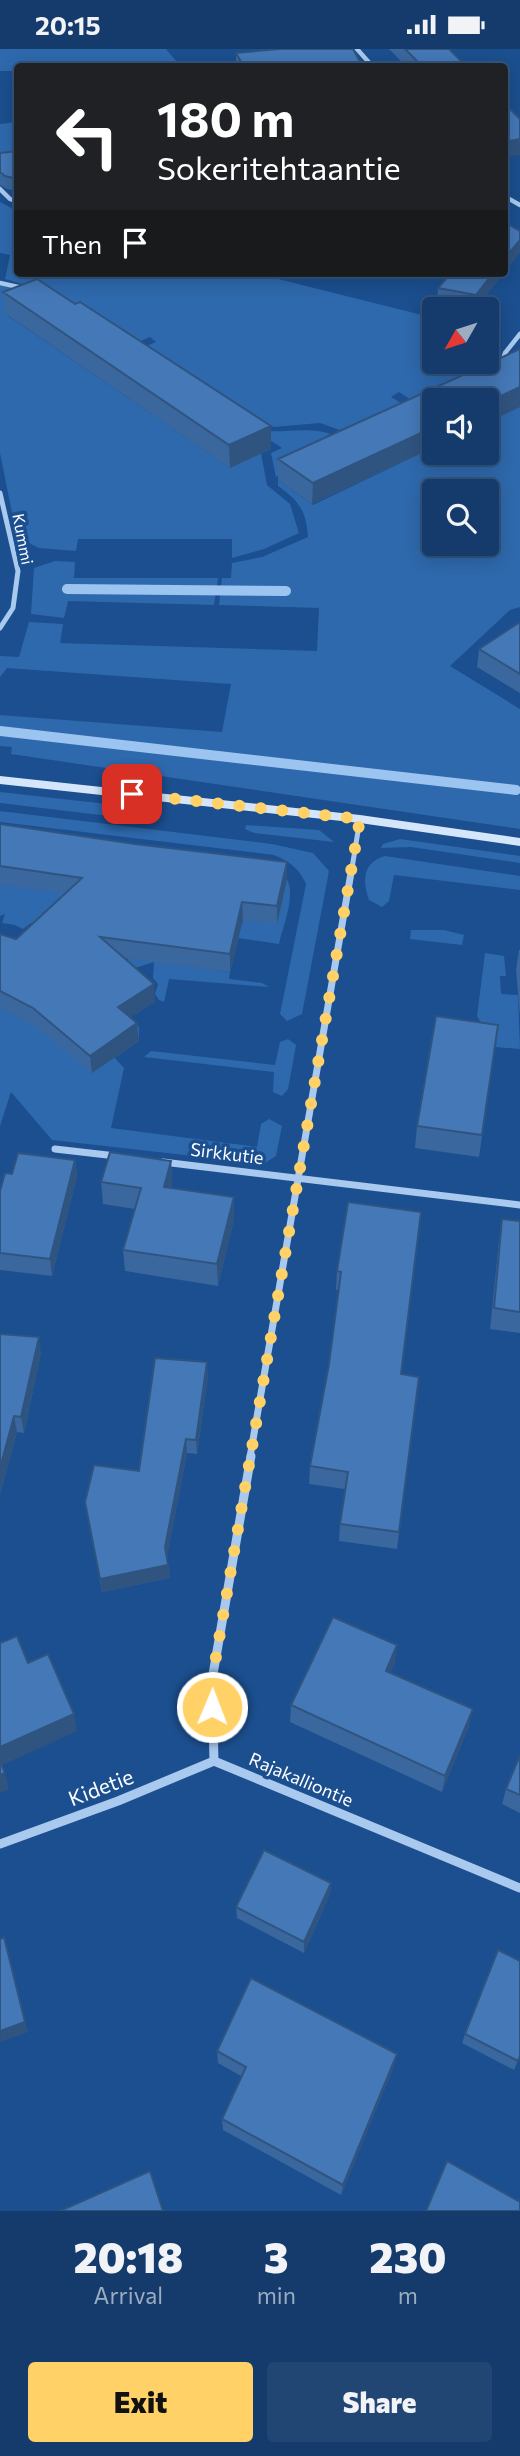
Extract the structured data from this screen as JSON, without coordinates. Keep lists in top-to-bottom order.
{
  "streets": {
    "street": [
      "Kummi",
      "Sirkkutie",
      "Rajakalliontie",
      "Kidetie"
    ]
  },
  "crossings": [
    ["Rajakalliontie", "Kidetie"]
  ],
  "north": "bottom left",
  "page": {
    "status": "20:15",
    "turn": ["180 m", "Sokeritehtaantie"],
    "then": "Then",
    "eta": [
      "20:18",
      "Arrival",
      "3",
      "min",
      "230",
      "m"
    ],
    "buttons": ["Exit", "Share"]
  }
}
